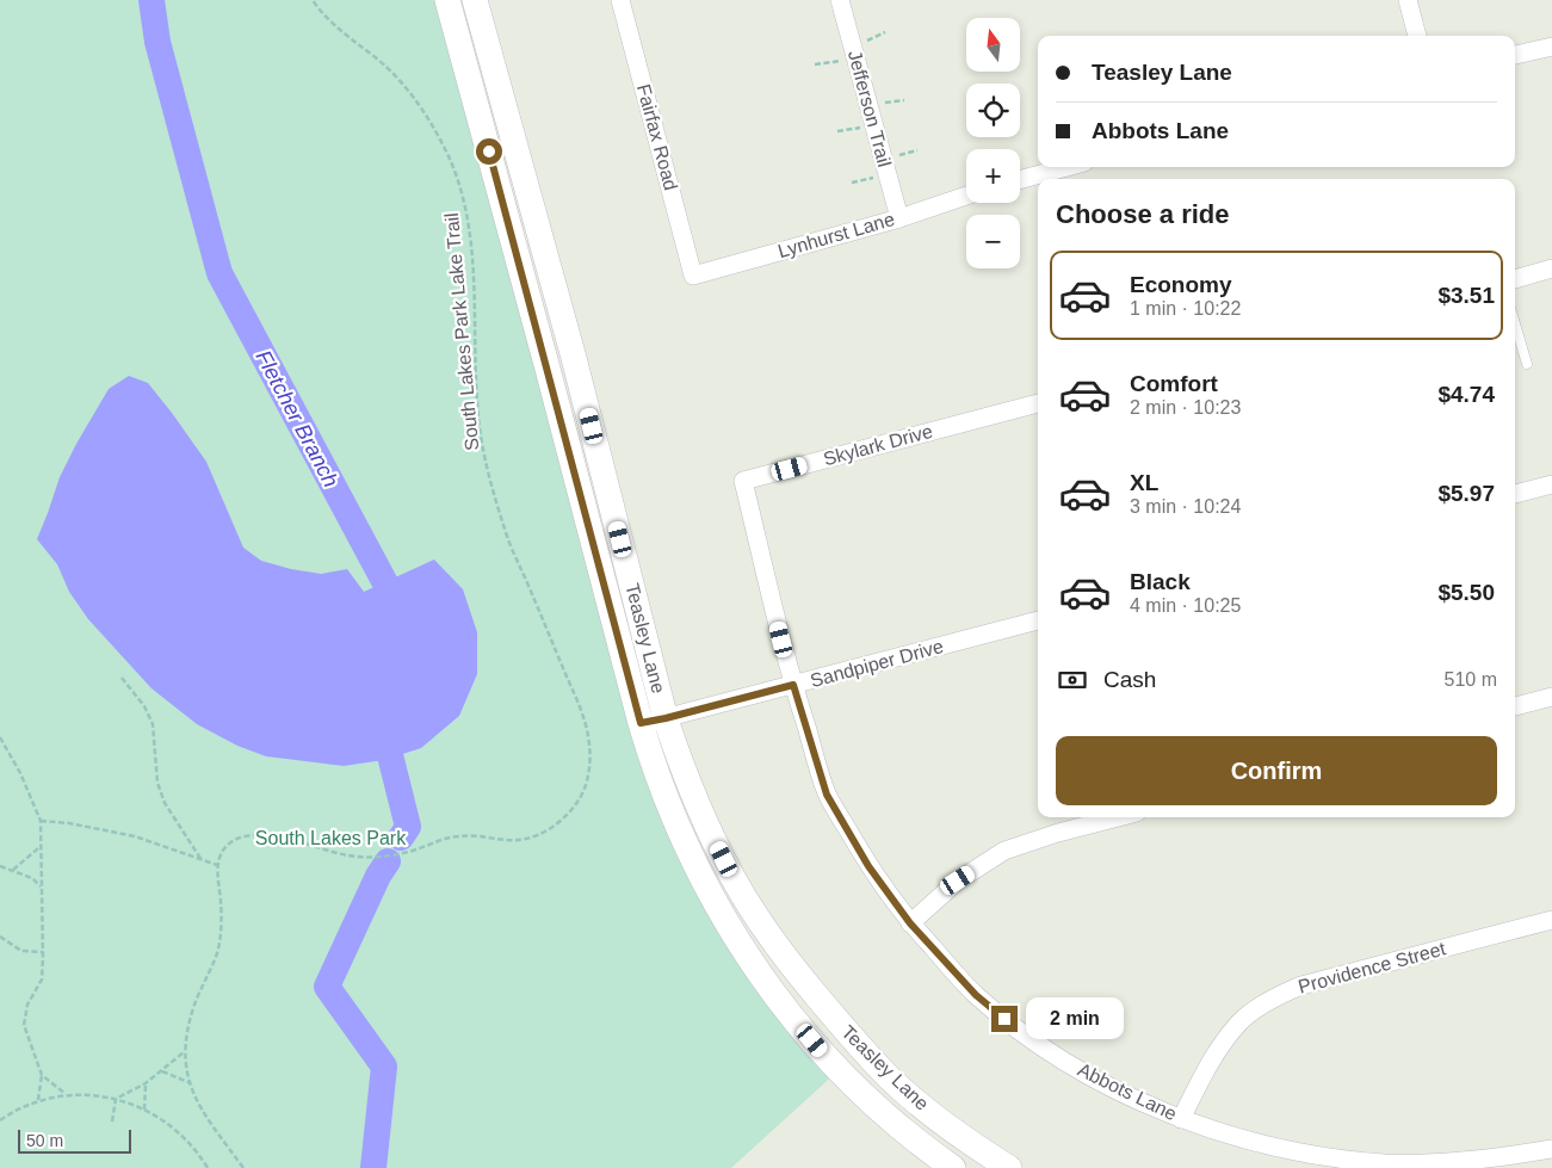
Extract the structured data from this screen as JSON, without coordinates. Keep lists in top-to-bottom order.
{
  "streets": {
    "main road": ["Teasley Lane"],
    "street": [
      "Jefferson Trail",
      "Fairfax Road",
      "Lynhurst Lane",
      "Skylark Drive",
      "Sandpiper Drive",
      "Providence Street",
      "Abbots Lane"
    ],
    "path": ["South Lakes Park Lake Trail"]
  },
  "crossings": [
    ["Jefferson Trail", "Lynhurst Lane"],
    ["Fairfax Road", "Lynhurst Lane"],
    ["Skylark Drive", "Sandpiper Drive"],
    ["Skylark Drive", "Abbots Lane"],
    ["Teasley Lane", "Sandpiper Drive"],
    ["Sandpiper Drive", "Abbots Lane"],
    ["Providence Street", "Abbots Lane"]
  ],
  "water": ["Fletcher Branch"],
  "parks": ["South Lakes Park"],
  "scale_bar": "50 m",
  "north": "top",
  "page": {
    "map_buttons": ["+", "−"],
    "banner": ["Teasley Lane", "Abbots Lane"],
    "heading": "Choose a ride",
    "list": [
      {
        "name": "Economy",
        "note": "1 min · 10:22",
        "value": "$3.51"
      },
      {
        "name": "Comfort",
        "note": "2 min · 10:23",
        "value": "$4.74"
      },
      {
        "name": "XL",
        "note": "3 min · 10:24",
        "value": "$5.97"
      },
      {
        "name": "Black",
        "note": "4 min · 10:25",
        "value": "$5.50"
      }
    ],
    "pay": ["Cash", "510 m"],
    "buttons": "Confirm",
    "bubble": "2 min",
    "scale": "50 m"
  }
}
